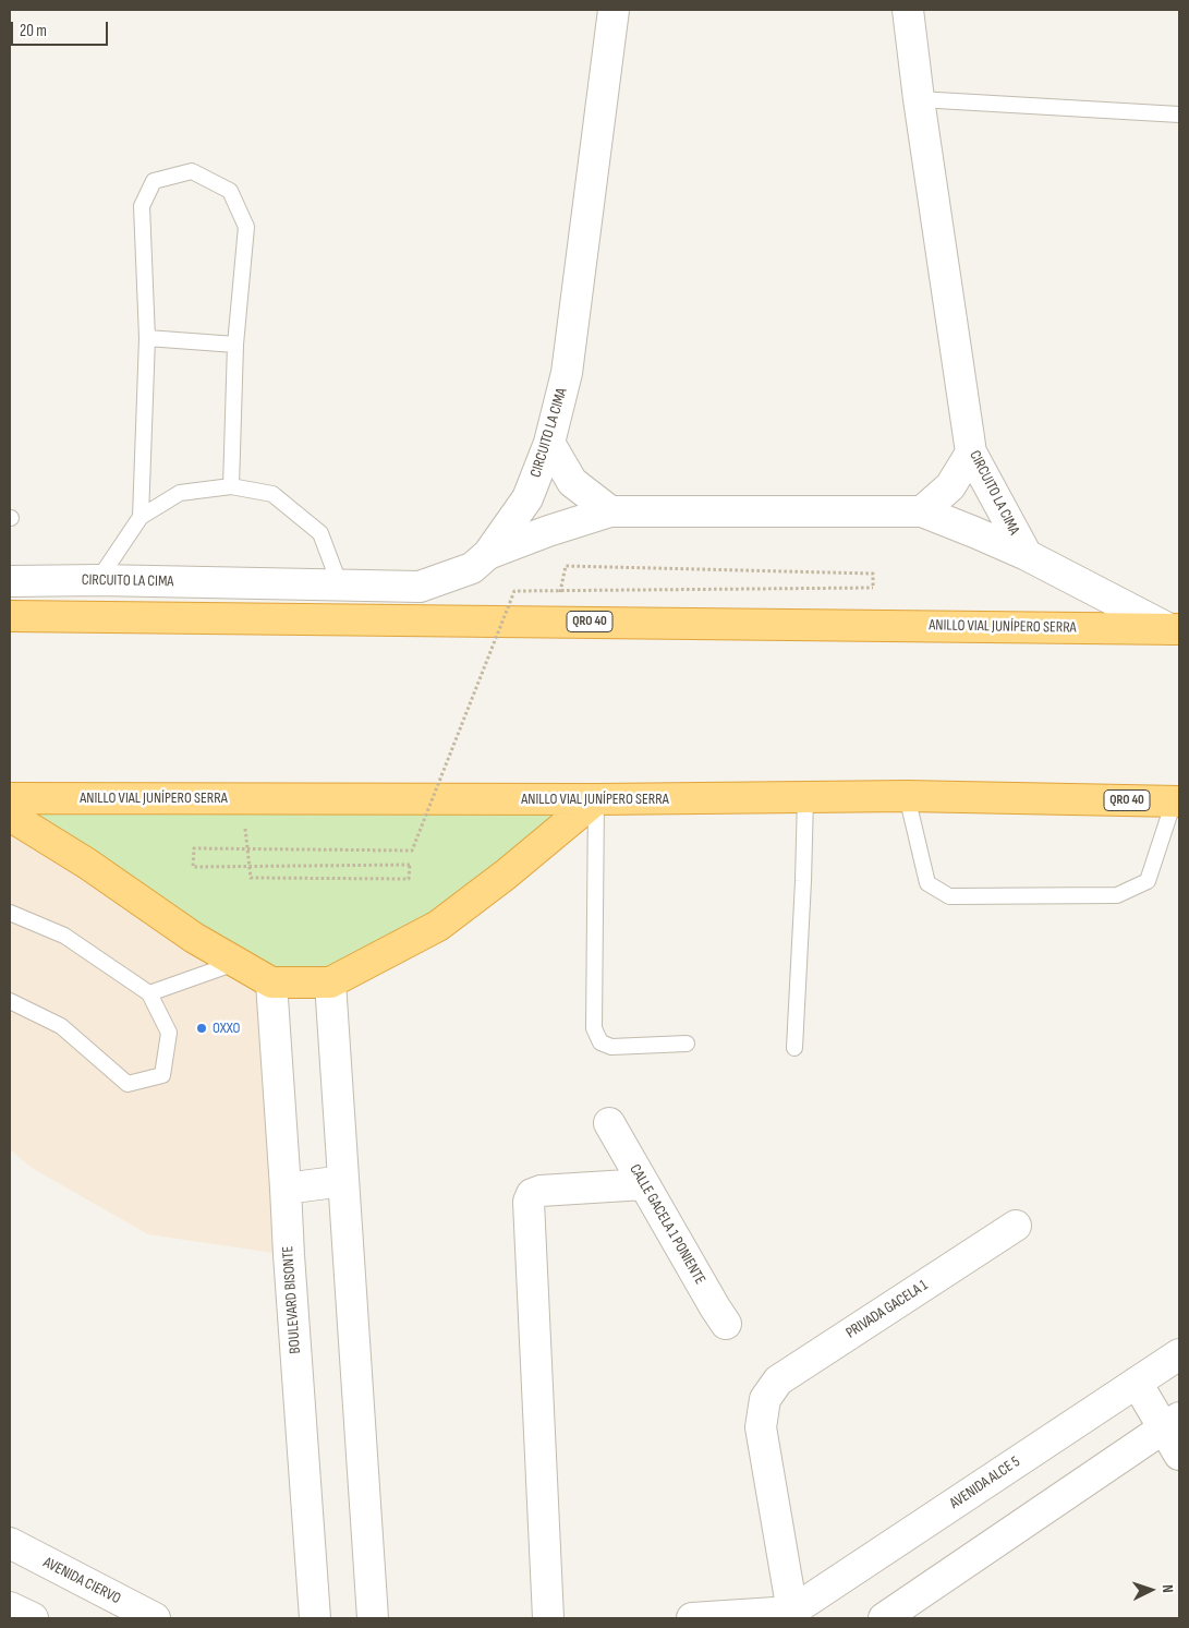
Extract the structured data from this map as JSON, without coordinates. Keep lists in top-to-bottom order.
{
  "streets": {
    "highway": ["QRO 40", "ANILLO VIAL JUNÍPERO SERRA"],
    "street": [
      "CIRCUITO LA CIMA",
      "CALLE GACELA 1 PONIENTE",
      "BOULEVARD BISONTE",
      "PRIVADA GACELA 1",
      "AVENIDA ALCE 5",
      "AVENIDA CIERVO"
    ]
  },
  "crossings": [
    ["PRIVADA GACELA 1", "AVENIDA ALCE 5"]
  ],
  "places": ["OXXO"],
  "scale_bar": "20 m",
  "north": "right"
}
